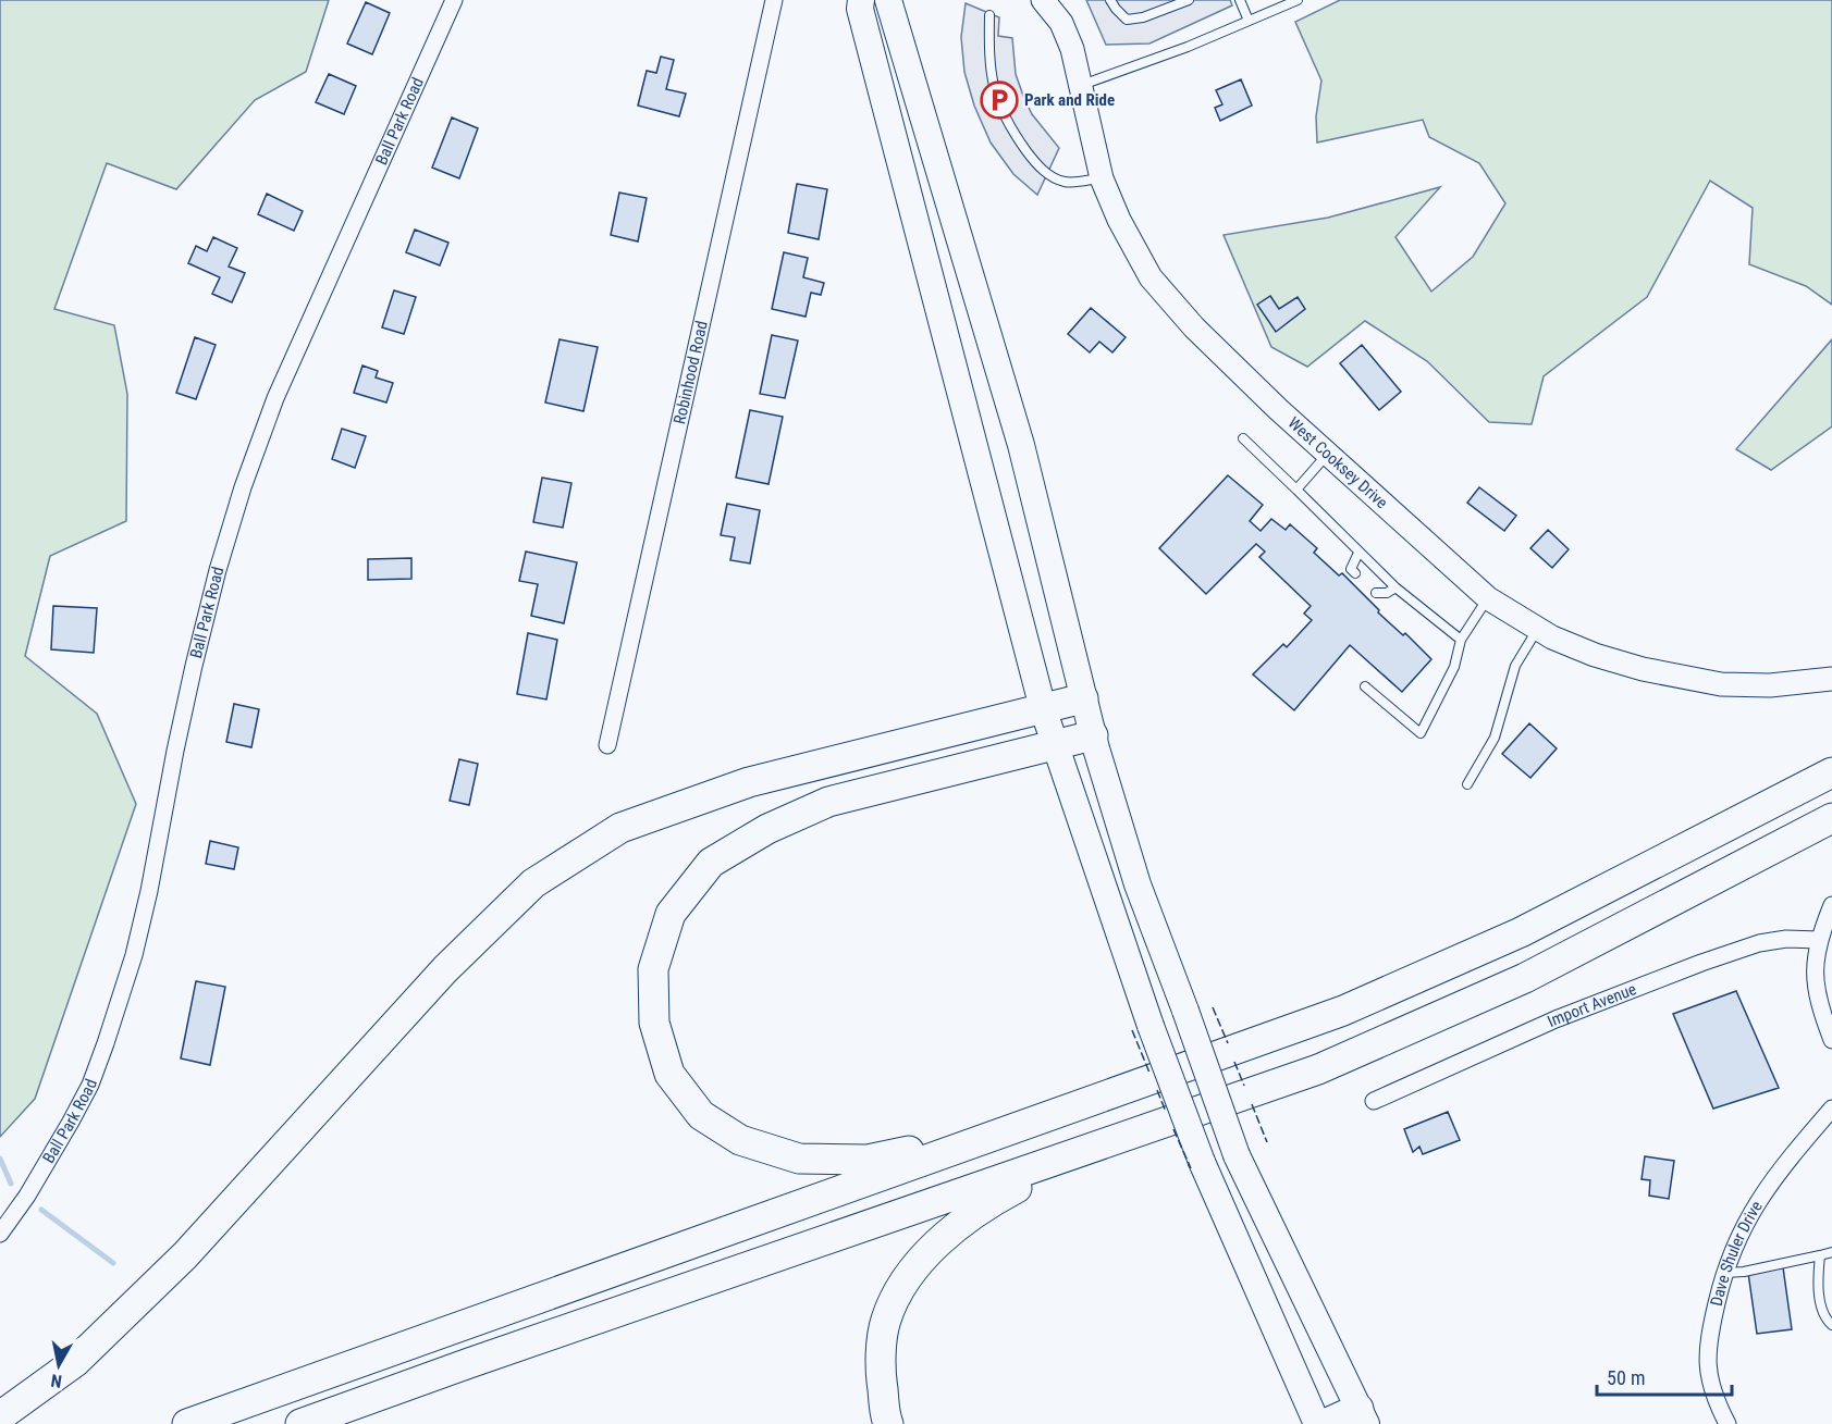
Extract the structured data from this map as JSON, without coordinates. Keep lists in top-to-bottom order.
{
  "streets": {
    "street": [
      "Ball Park Road",
      "Robinhood Road",
      "West Cooksey Drive",
      "Import Avenue",
      "Dave Shuler Drive"
    ]
  },
  "places": {
    "parking": ["Park and Ride"]
  },
  "scale_bar": "50 m",
  "north": "bottom"
}
